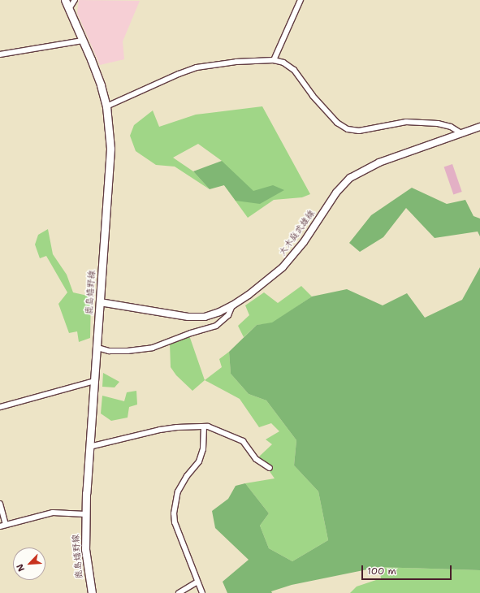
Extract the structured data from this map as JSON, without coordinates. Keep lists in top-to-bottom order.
{
  "streets": {
    "main road": ["大木庭武雄線", "鹿島嬉野線"]
  },
  "crossings": [
    ["大木庭武雄線", "鹿島嬉野線"]
  ],
  "scale_bar": "100 m",
  "north": "bottom left"
}
